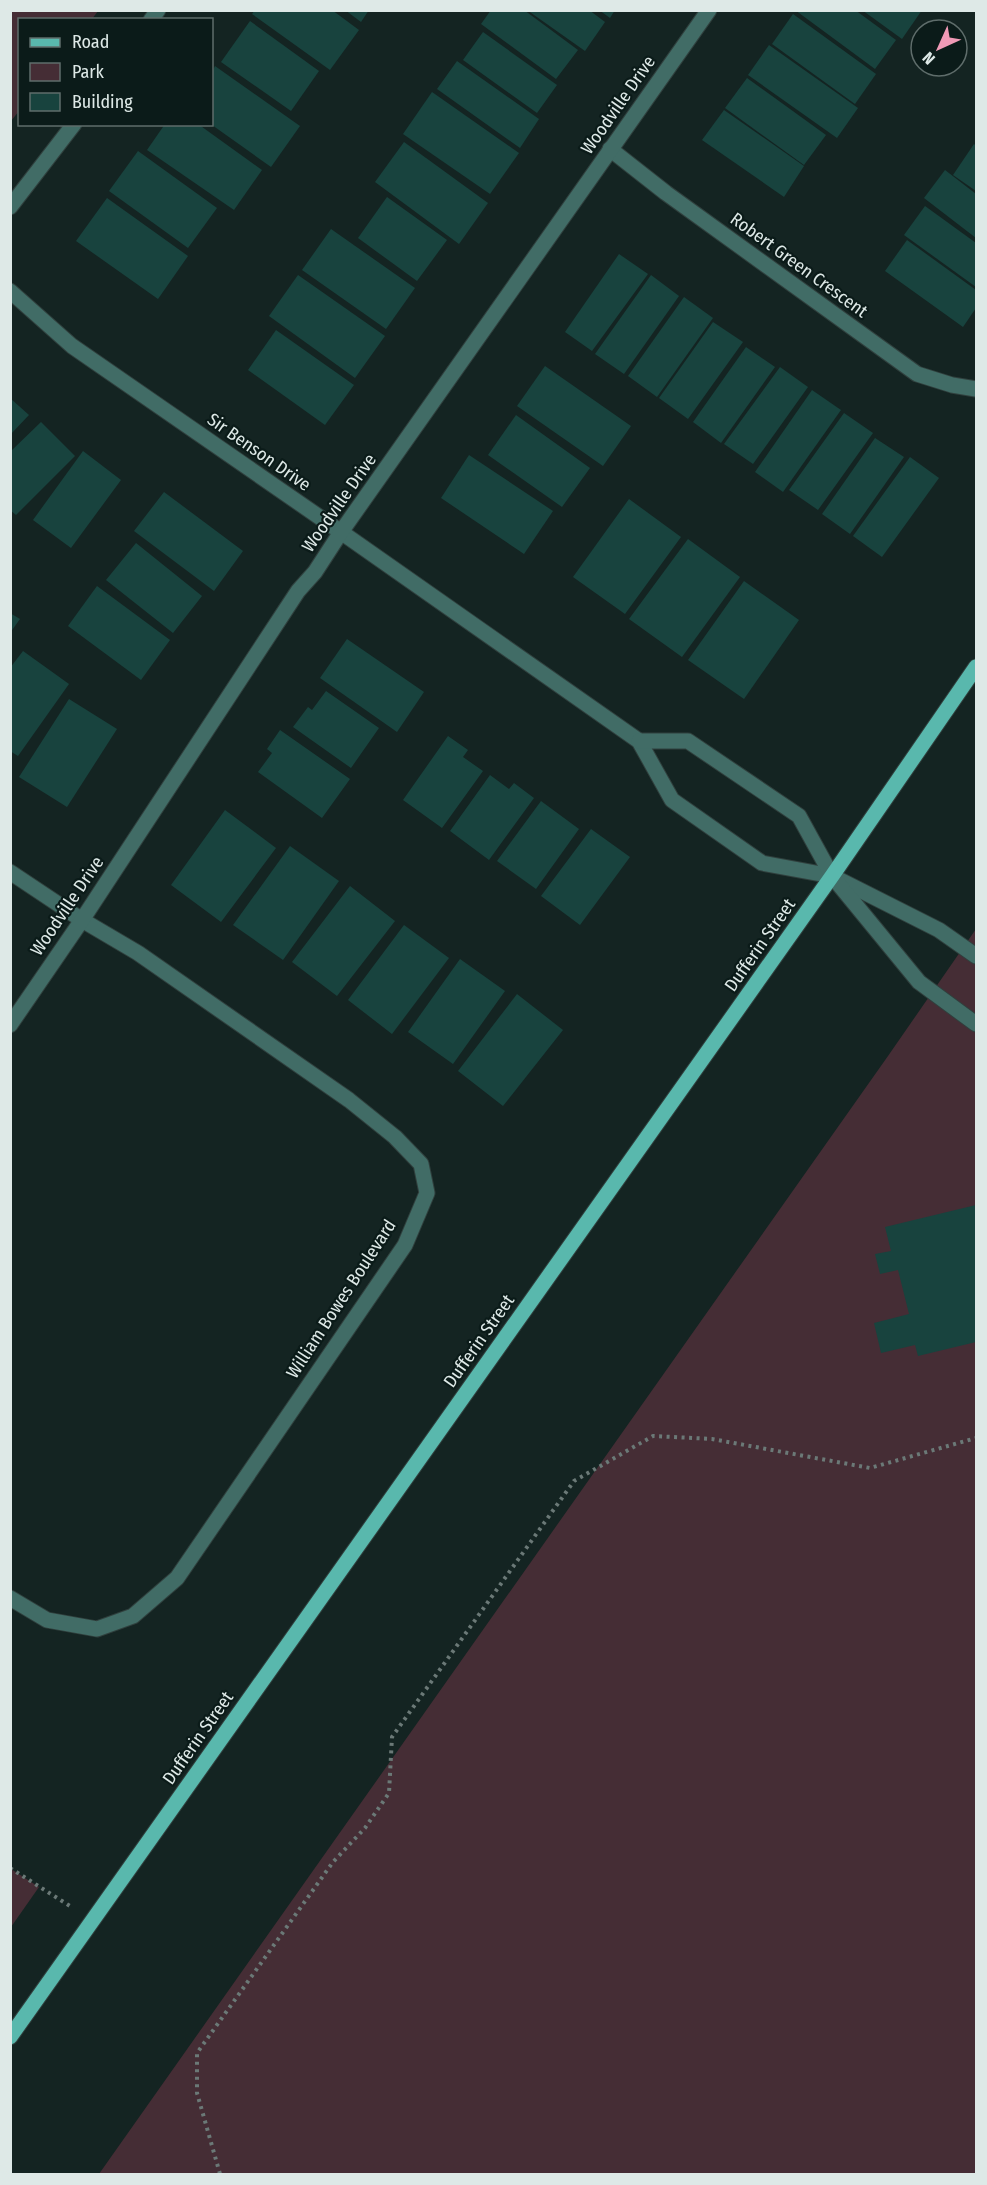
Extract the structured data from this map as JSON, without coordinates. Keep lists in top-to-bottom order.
{
  "streets": {
    "main road": ["Dufferin Street"],
    "street": [
      "Woodville Drive",
      "Robert Green Crescent",
      "Sir Benson Drive",
      "William Bowes Boulevard"
    ]
  },
  "crossings": [
    ["Woodville Drive", "Robert Green Crescent"],
    ["Woodville Drive", "Sir Benson Drive"],
    ["Woodville Drive", "William Bowes Boulevard"],
    ["Sir Benson Drive", "Dufferin Street"]
  ],
  "legend": ["Road", "Park", "Building"],
  "north": "bottom left"
}
